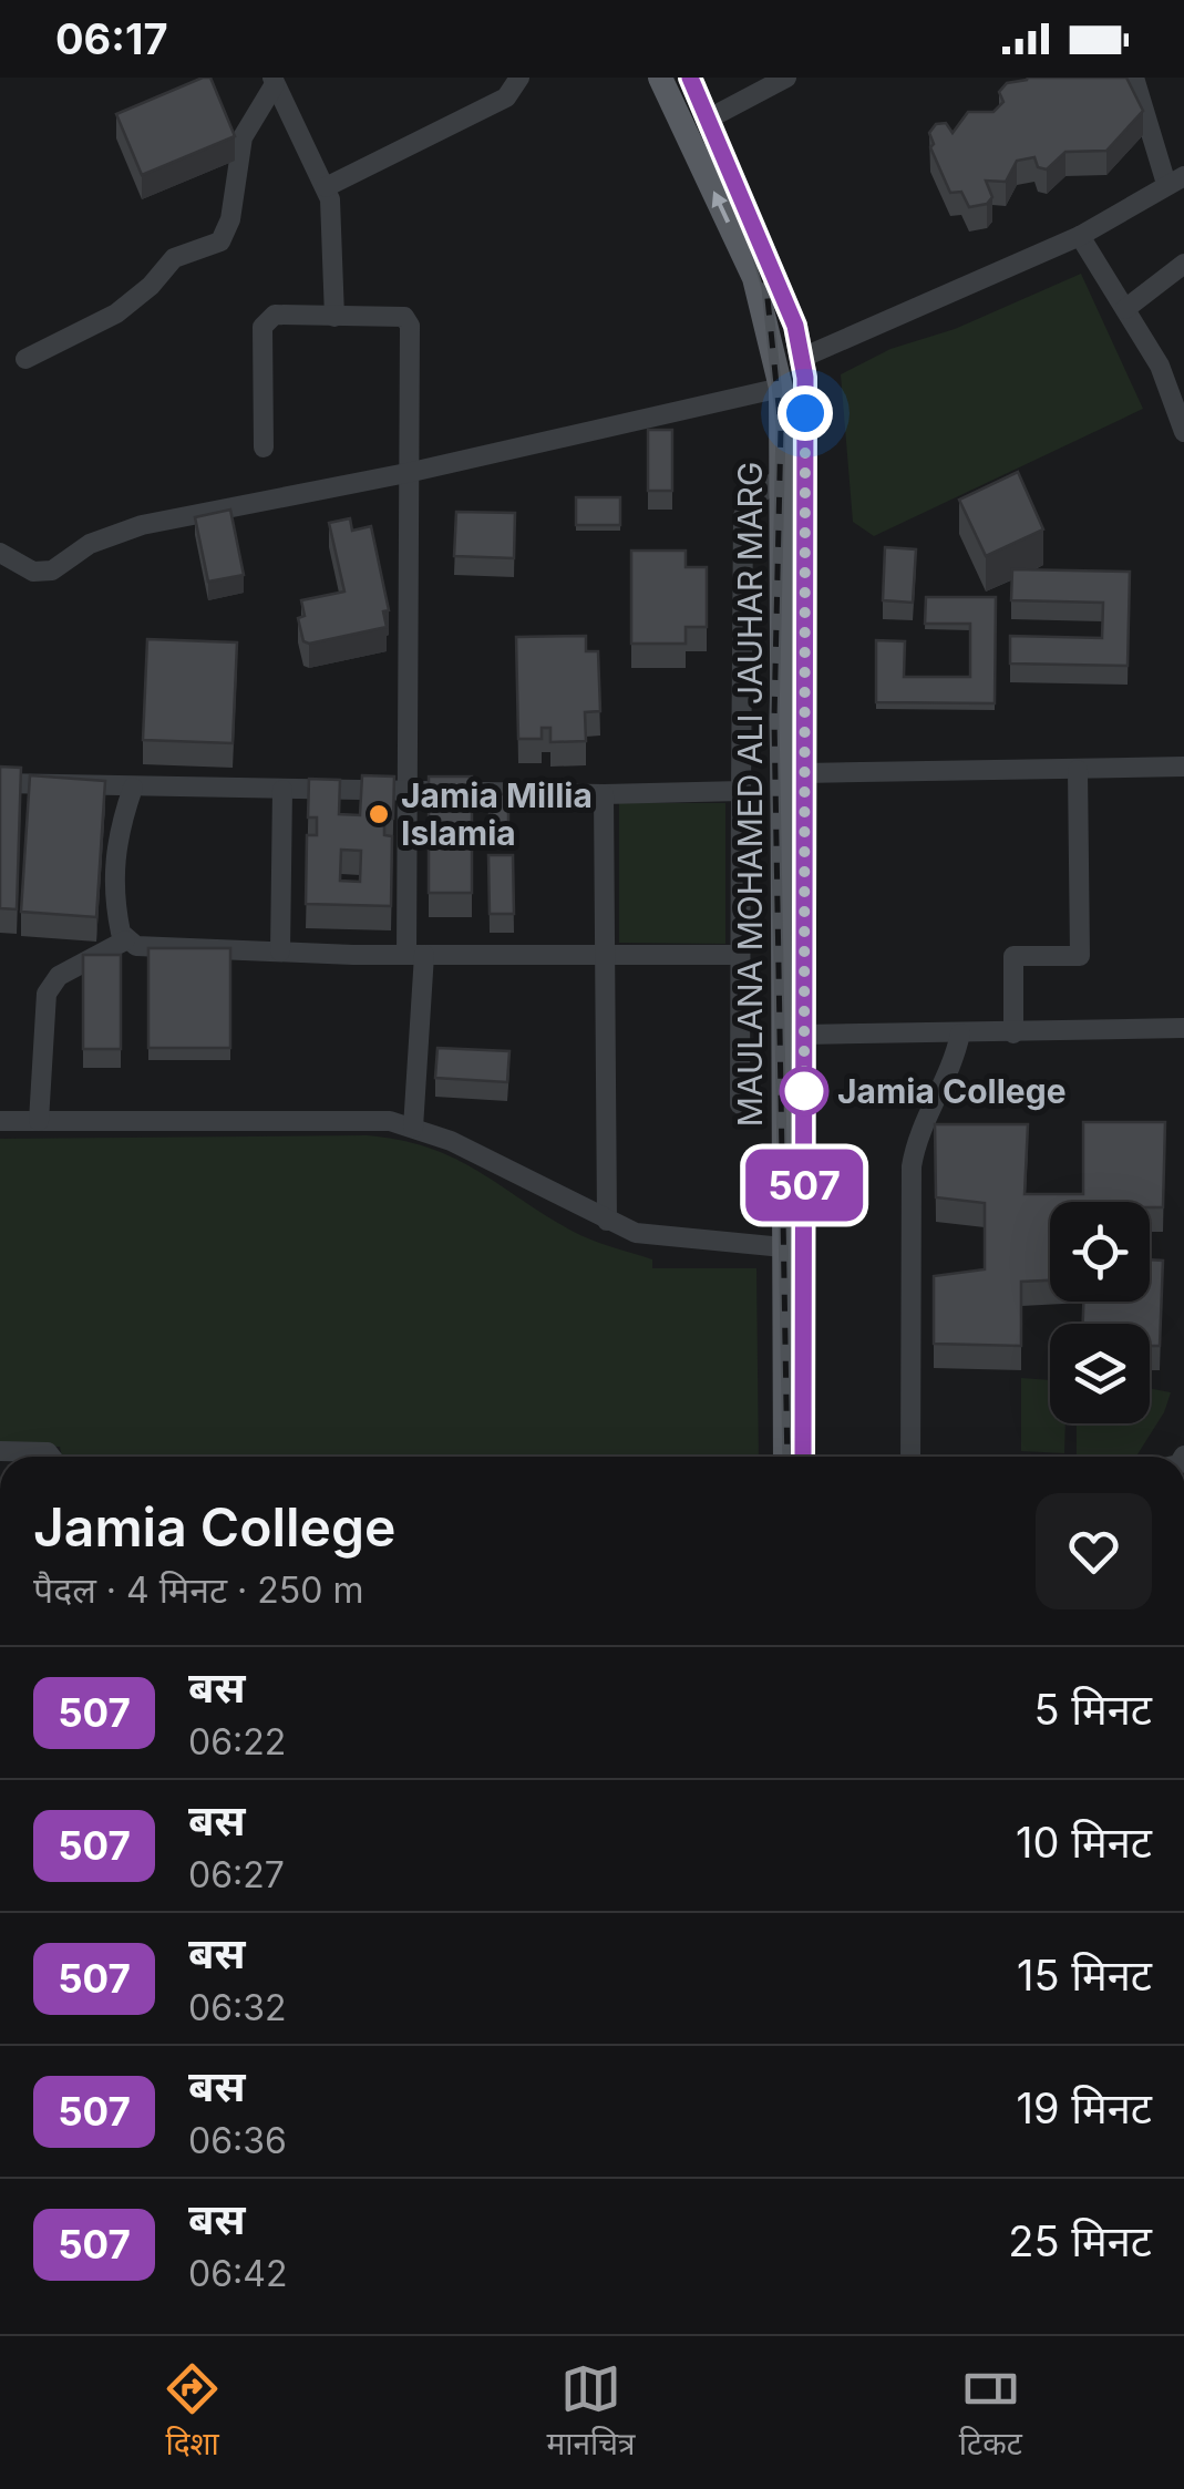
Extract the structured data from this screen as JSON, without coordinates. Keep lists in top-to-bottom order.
{
  "streets": {
    "main road": ["MAULANA MOHAMED ALI JAUHAR MARG"]
  },
  "places": ["Jamia Millia Islamia", "Jamia College"],
  "lines": ["bus line 507"],
  "page": {
    "status": "06:17",
    "on_map": "507",
    "heading": ["Jamia College", "पैदल · 4 मिनट · 250 m"],
    "list": [
      {
        "mark": "507",
        "name": "बस",
        "note": "06:22",
        "value": "5 मिनट"
      },
      {
        "mark": "507",
        "name": "बस",
        "note": "06:27",
        "value": "10 मिनट"
      },
      {
        "mark": "507",
        "name": "बस",
        "note": "06:32",
        "value": "15 मिनट"
      },
      {
        "mark": "507",
        "name": "बस",
        "note": "06:36",
        "value": "19 मिनट"
      },
      {
        "mark": "507",
        "name": "बस",
        "note": "06:42",
        "value": "25 मिनट"
      }
    ],
    "tabs": ["दिशा", "मानचित्र", "टिकट"]
  }
}
